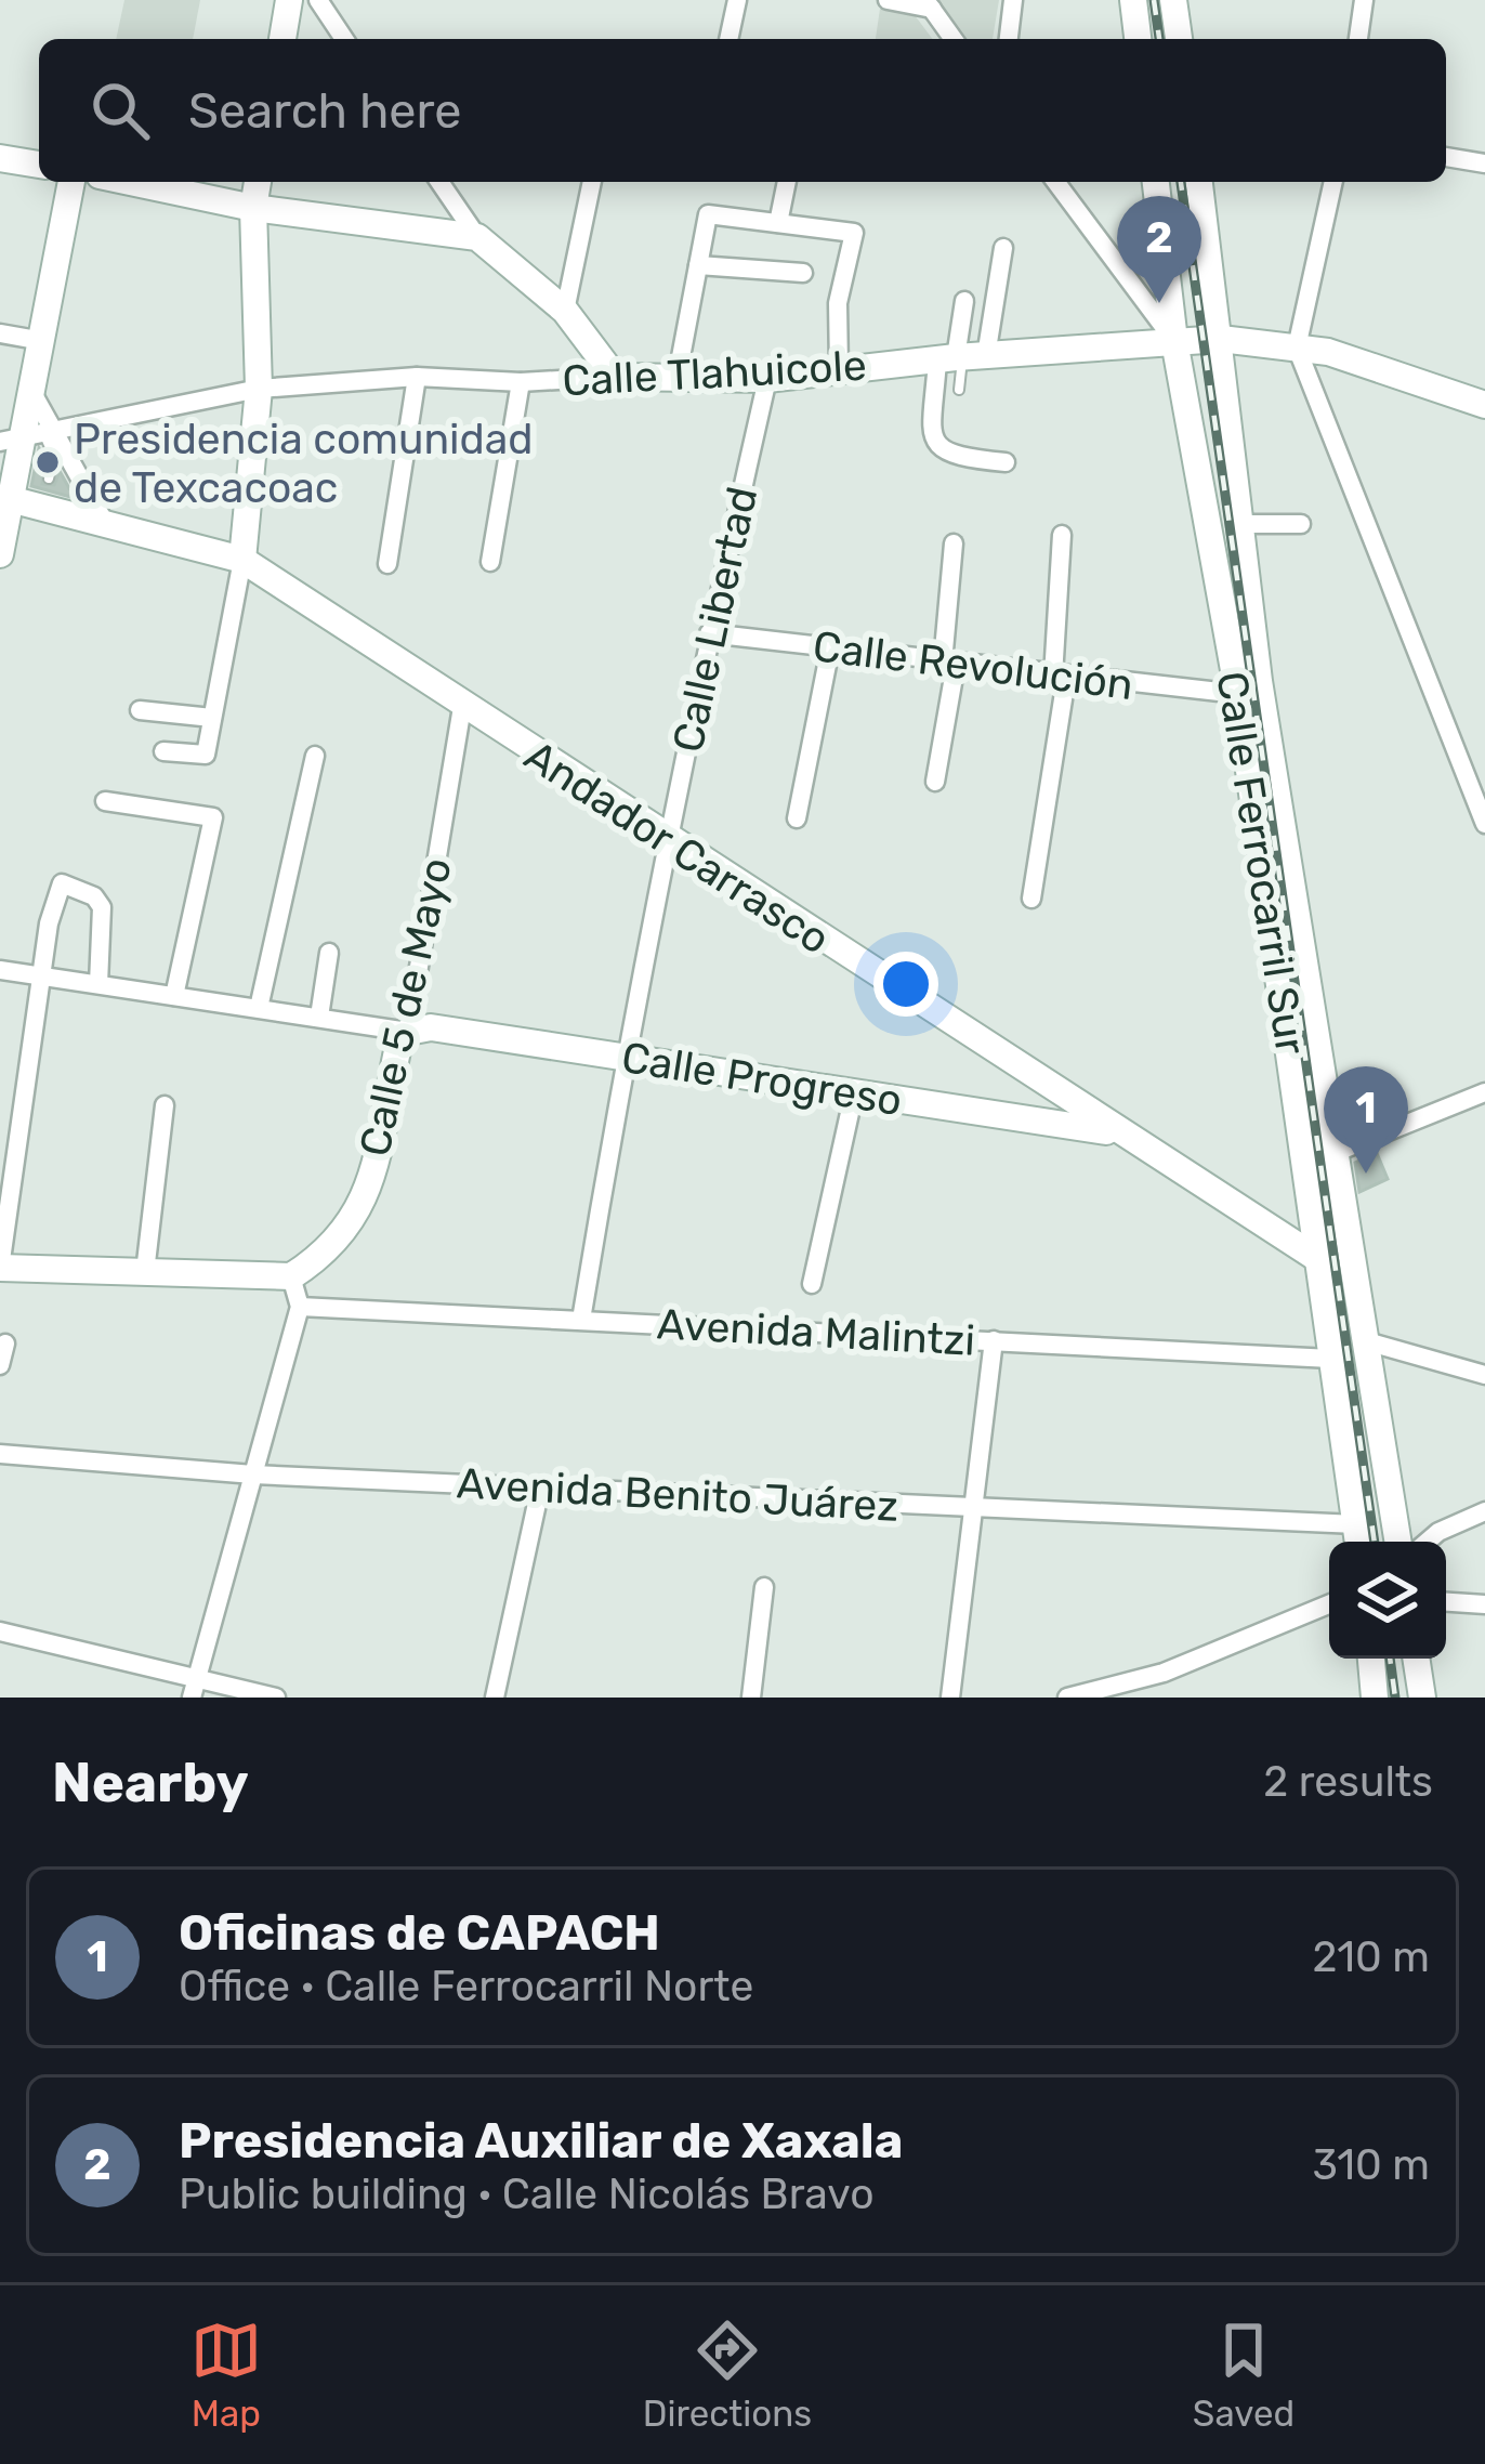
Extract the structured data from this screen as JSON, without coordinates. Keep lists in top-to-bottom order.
{
  "streets": {
    "main road": [
      "Calle Tlahuicole",
      "Andador Carrasco",
      "Calle Ferrocarril Sur",
      "Calle 5 de Mayo",
      "Calle Progreso"
    ],
    "street": [
      "Calle Libertad",
      "Calle Revolución",
      "Avenida Malintzi",
      "Avenida Benito Juárez"
    ]
  },
  "crossings": [
    ["Calle Tlahuicole", "Calle Libertad"],
    ["Calle Tlahuicole", "Calle Ferrocarril Sur"],
    ["Calle Libertad", "Calle Revolución"],
    ["Calle Libertad", "Andador Carrasco"],
    ["Calle Libertad", "Calle Progreso"],
    ["Calle Libertad", "Avenida Malintzi"],
    ["Calle Revolución", "Calle Ferrocarril Sur"],
    ["Andador Carrasco", "Calle Ferrocarril Sur"],
    ["Andador Carrasco", "Calle 5 de Mayo"],
    ["Andador Carrasco", "Calle Progreso"],
    ["Calle Ferrocarril Sur", "Avenida Malintzi"],
    ["Calle Ferrocarril Sur", "Avenida Benito Juárez"],
    ["Calle 5 de Mayo", "Calle Progreso"]
  ],
  "places": ["Presidencia comunidad de Texcacoac"],
  "page": {
    "search": "Search here",
    "pins": ["2", "1"],
    "heading": ["Nearby", "2 results"],
    "list": [
      {
        "mark": "1",
        "name": "Oficinas de CAPACH",
        "note": "Office · Calle Ferrocarril Norte",
        "value": "210 m"
      },
      {
        "mark": "2",
        "name": "Presidencia Auxiliar de Xaxala",
        "note": "Public building · Calle Nicolás Bravo",
        "value": "310 m"
      }
    ],
    "nav": ["Map", "Directions", "Saved"]
  }
}
